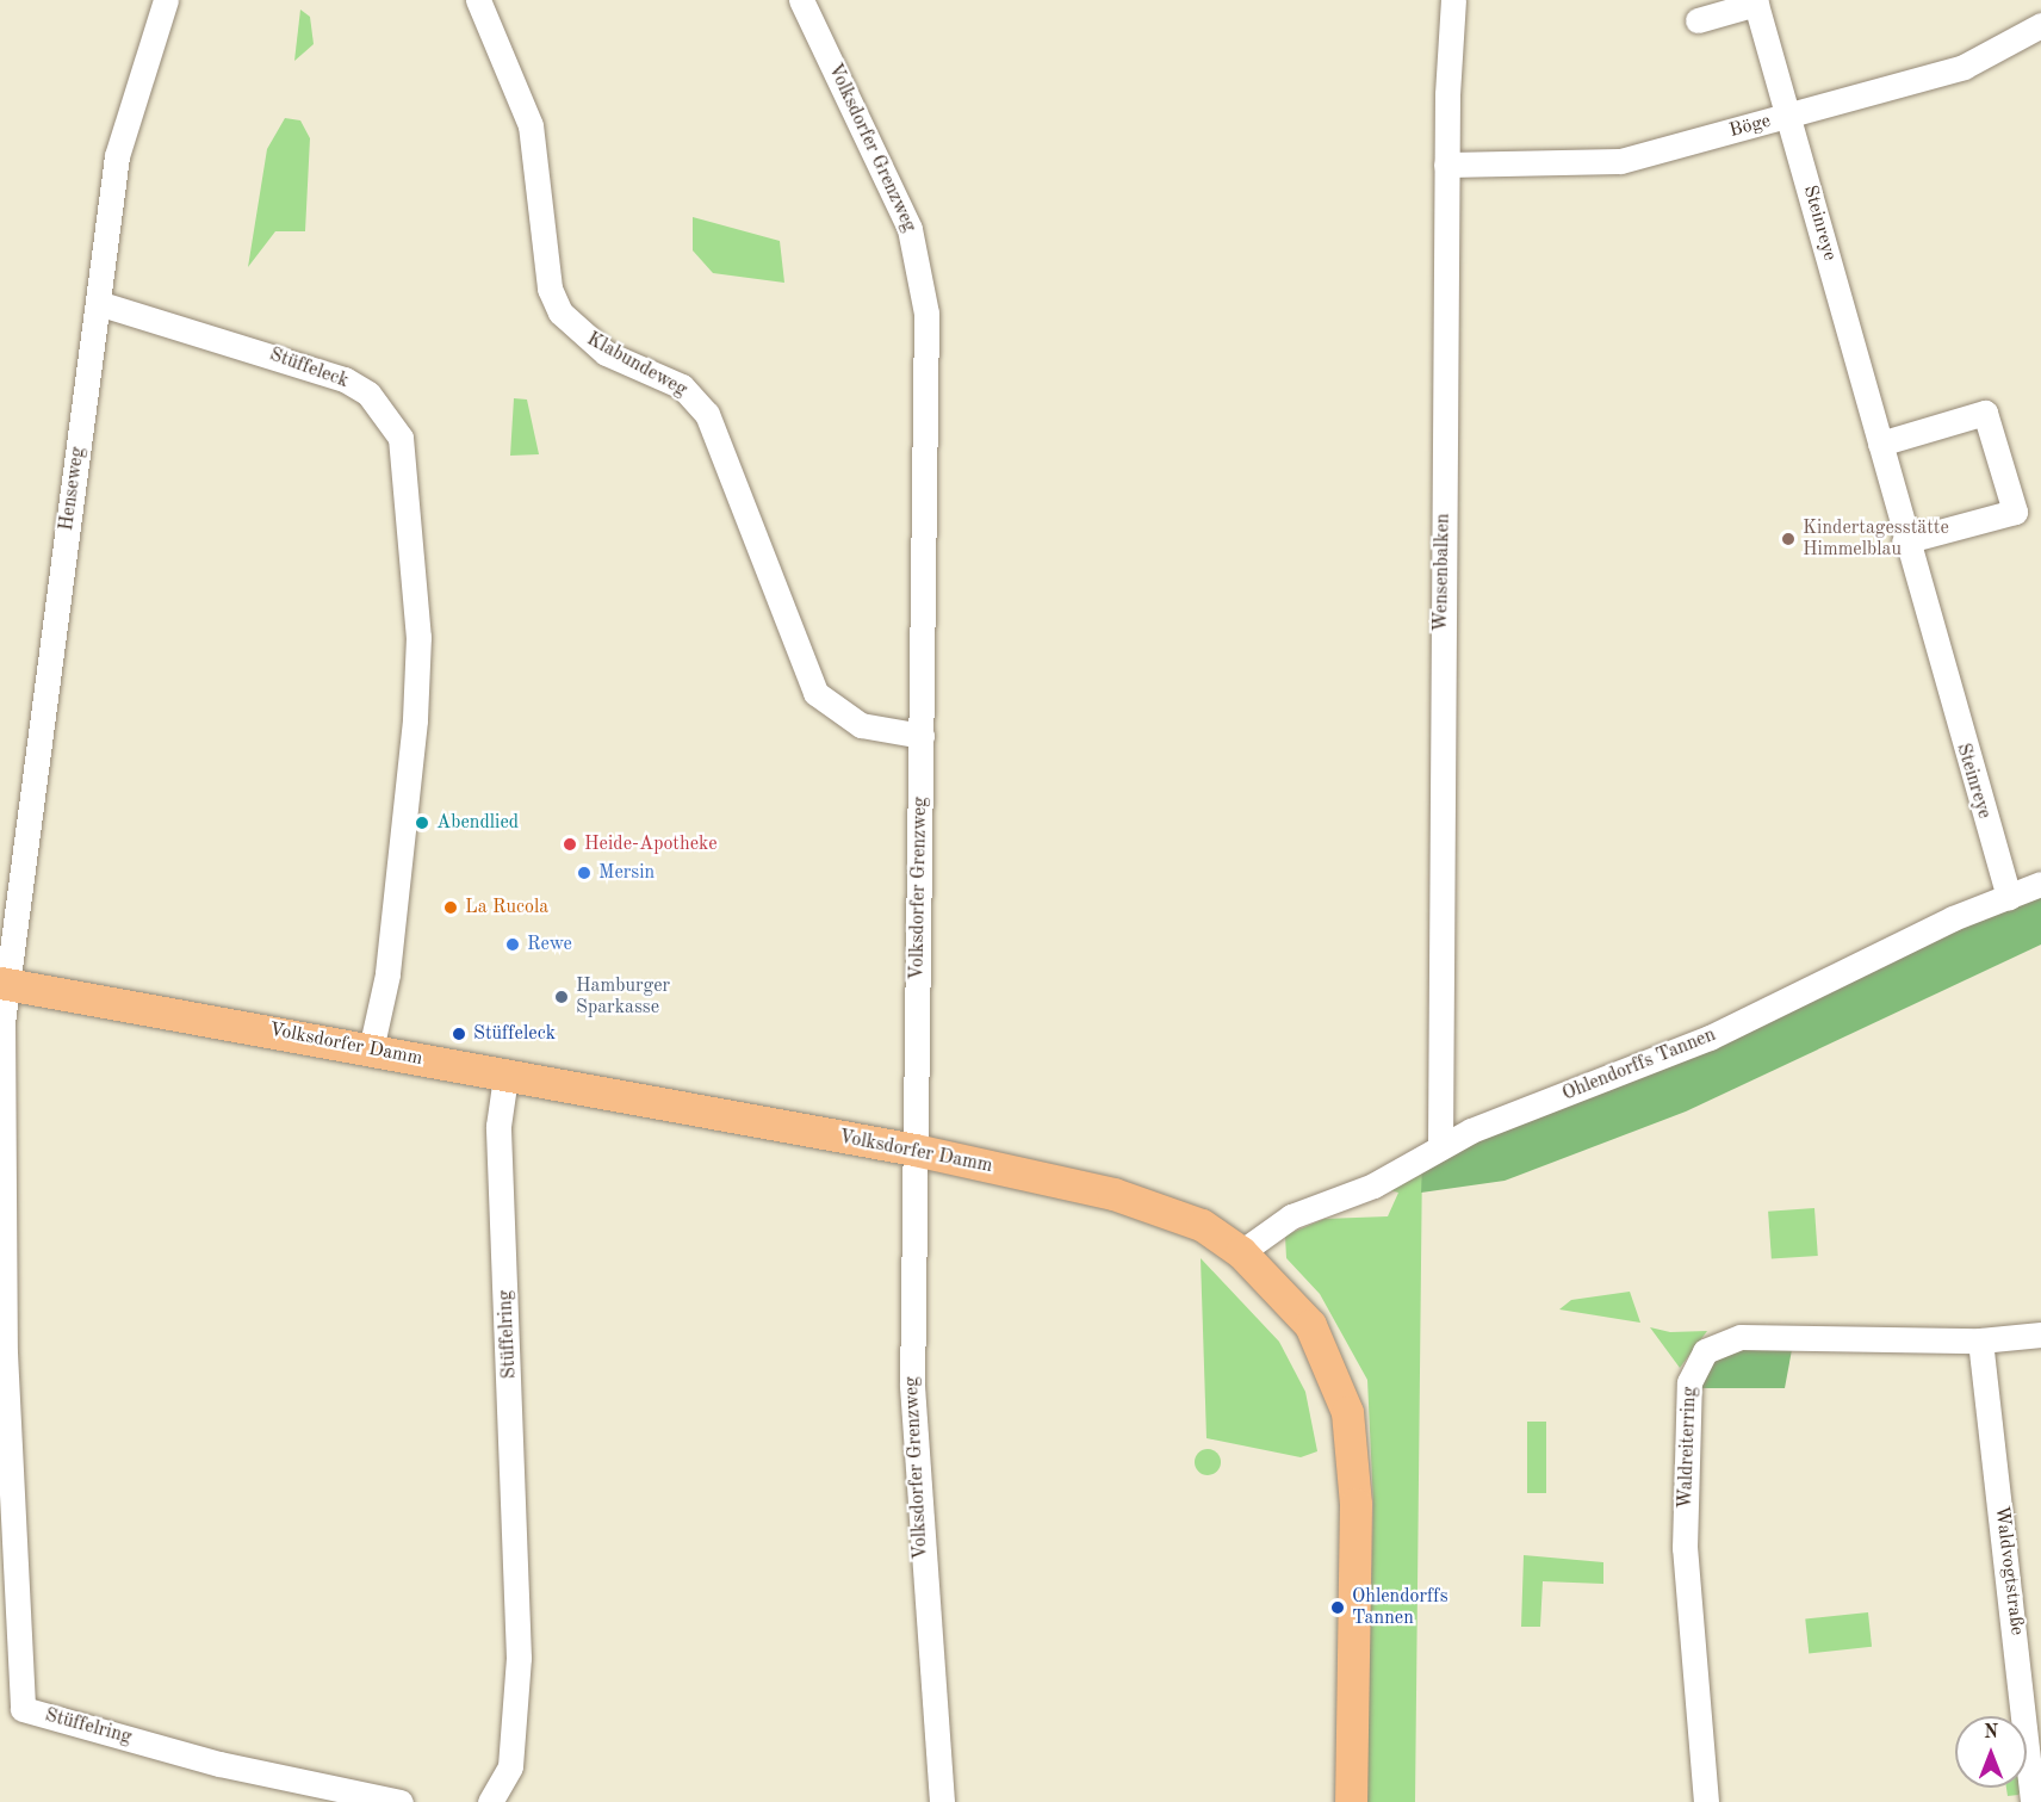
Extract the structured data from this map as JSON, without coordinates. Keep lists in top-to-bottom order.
{
  "streets": {
    "main road": ["Volksdorfer Damm"],
    "street": [
      "Böge",
      "Volksdorfer Grenzweg",
      "Steinreye",
      "Klabundeweg",
      "Stüffeleck",
      "Henseweg",
      "Wensenbalken",
      "Ohlendorffs Tannen",
      "Stüffelring",
      "Waldreiterring",
      "Waldvogtstraße"
    ]
  },
  "crossings": [
    ["Böge", "Steinreye"],
    ["Böge", "Wensenbalken"],
    ["Volksdorfer Grenzweg", "Klabundeweg"],
    ["Volksdorfer Grenzweg", "Volksdorfer Damm"],
    ["Steinreye", "Ohlendorffs Tannen"],
    ["Stüffeleck", "Henseweg"],
    ["Stüffeleck", "Volksdorfer Damm"],
    ["Henseweg", "Volksdorfer Damm"],
    ["Henseweg", "Stüffelring"],
    ["Wensenbalken", "Ohlendorffs Tannen"],
    ["Volksdorfer Damm", "Ohlendorffs Tannen"],
    ["Volksdorfer Damm", "Stüffelring"],
    ["Waldreiterring", "Waldvogtstraße"]
  ],
  "places": [
    "Kindertagesstätte Himmelblau",
    "Abendlied",
    "Heide-Apotheke",
    "Mersin",
    "La Rucola",
    "Rewe",
    "Hamburger Sparkasse",
    "Stüffeleck",
    "Ohlendorffs Tannen"
  ],
  "north": "top"
}
